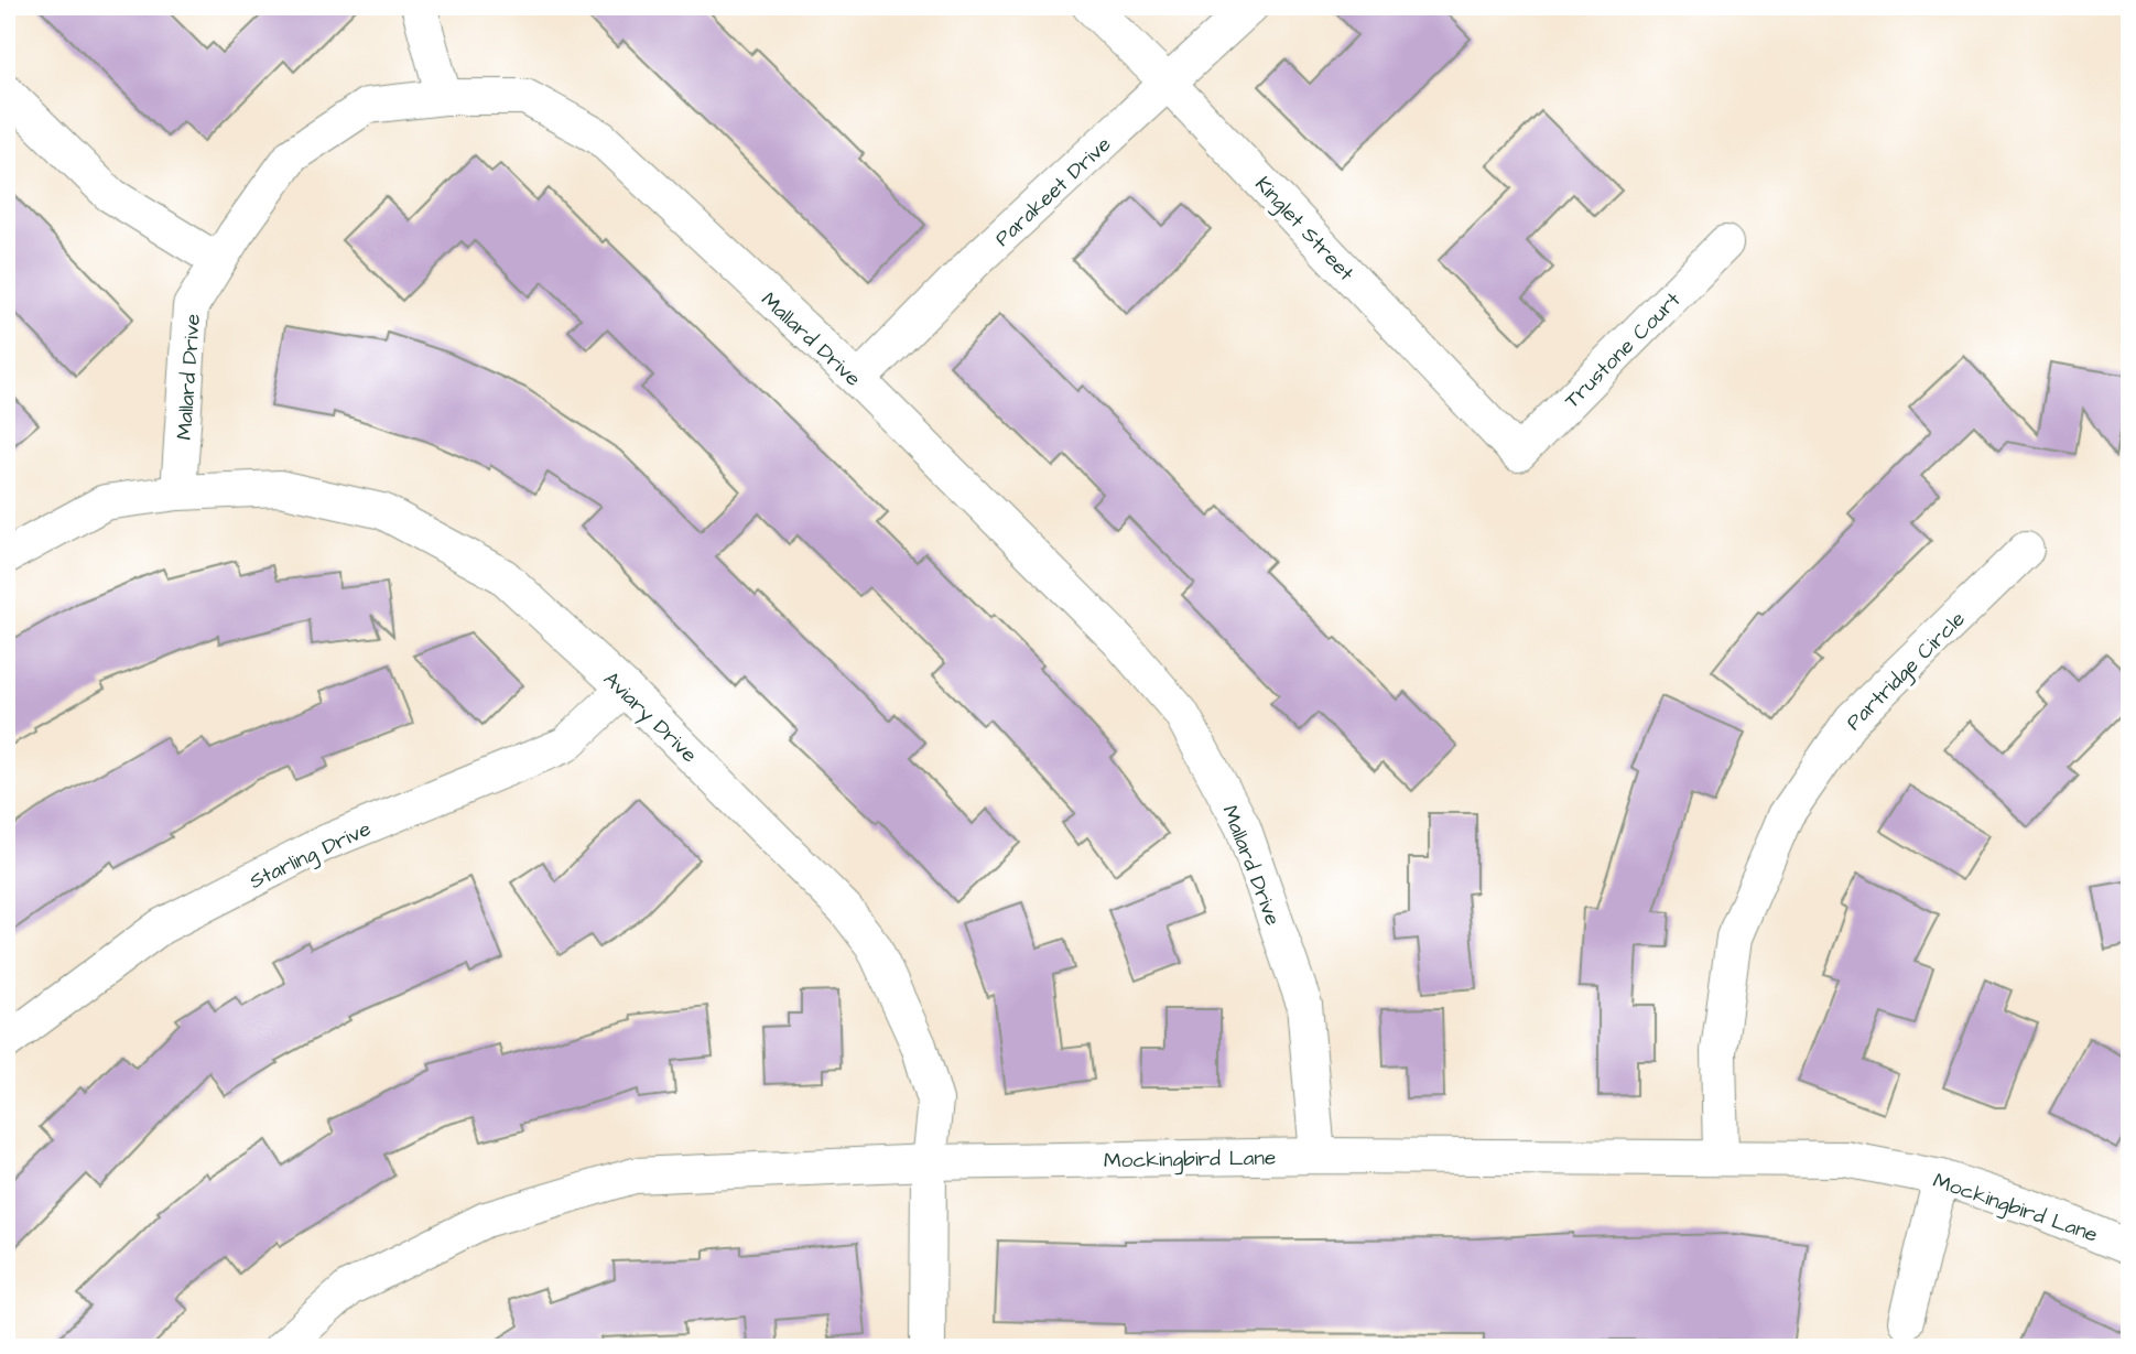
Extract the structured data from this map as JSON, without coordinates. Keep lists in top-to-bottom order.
{
  "streets": {
    "street": [
      "Parakeet Drive",
      "Kinglet Street",
      "Mallard Drive",
      "Trustone Court",
      "Partridge Circle",
      "Aviary Drive",
      "Starling Drive",
      "Mockingbird Lane"
    ]
  },
  "crossings": [
    ["Parakeet Drive", "Kinglet Street"],
    ["Parakeet Drive", "Mallard Drive"],
    ["Kinglet Street", "Trustone Court"],
    ["Mallard Drive", "Aviary Drive"],
    ["Mallard Drive", "Mockingbird Lane"],
    ["Partridge Circle", "Mockingbird Lane"],
    ["Aviary Drive", "Starling Drive"],
    ["Aviary Drive", "Mockingbird Lane"]
  ]
}
